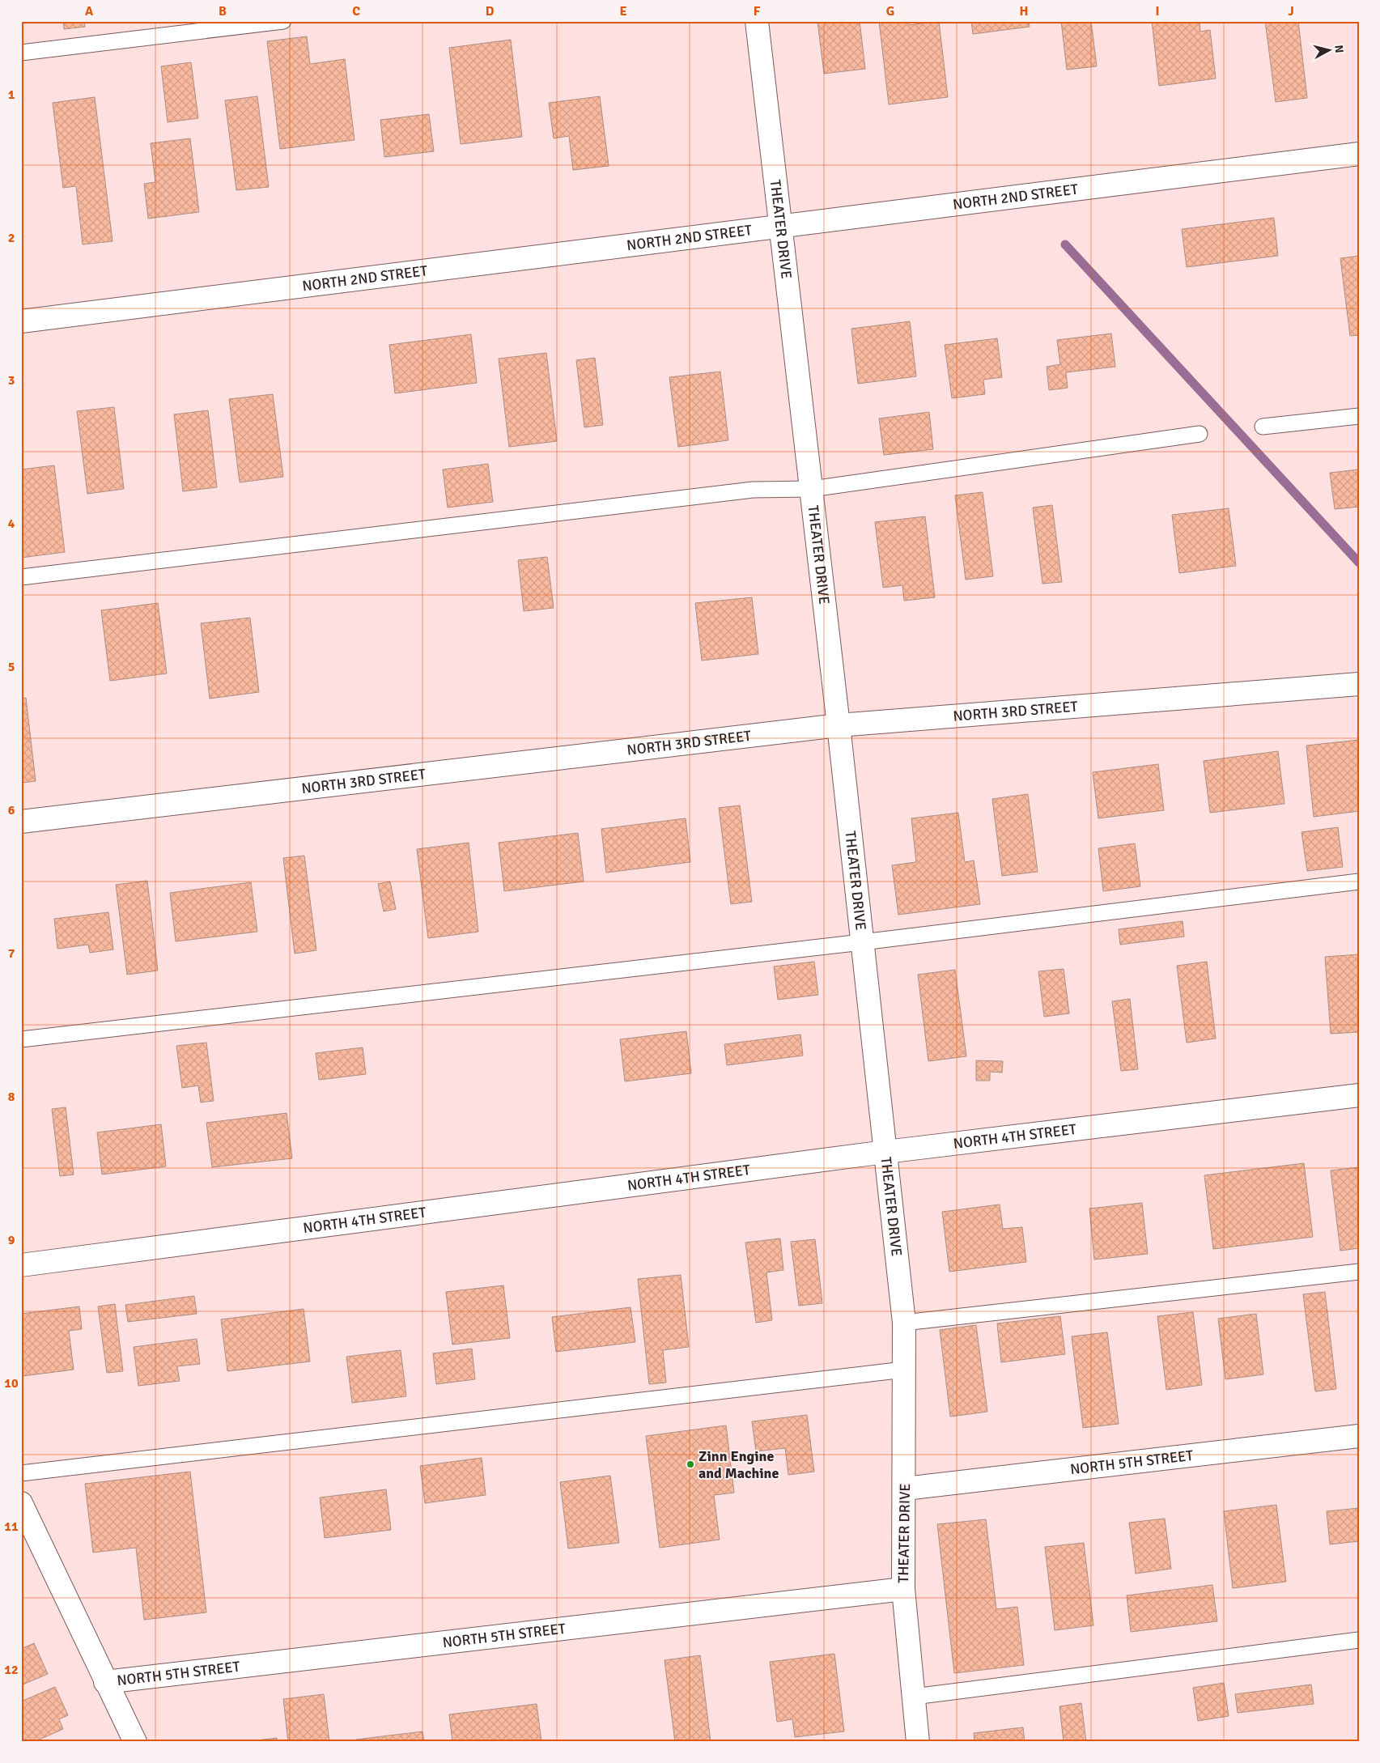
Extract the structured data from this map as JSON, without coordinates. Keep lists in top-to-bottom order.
{
  "streets": {
    "street": [
      "NORTH 2ND STREET",
      "THEATER DRIVE",
      "NORTH 3RD STREET",
      "NORTH 4TH STREET",
      "NORTH 5TH STREET"
    ]
  },
  "crossings": [
    ["NORTH 2ND STREET", "THEATER DRIVE"],
    ["THEATER DRIVE", "NORTH 3RD STREET"],
    ["THEATER DRIVE", "NORTH 4TH STREET"],
    ["THEATER DRIVE", "NORTH 5TH STREET"]
  ],
  "places": ["Zinn Engine and Machine"],
  "north": "right",
  "grid": {
    "columns": [
      "A",
      "B",
      "C",
      "D",
      "E",
      "F",
      "G",
      "H",
      "I",
      "J"
    ],
    "rows": [
      "1",
      "2",
      "3",
      "4",
      "5",
      "6",
      "7",
      "8",
      "9",
      "10",
      "11",
      "12"
    ]
  }
}
